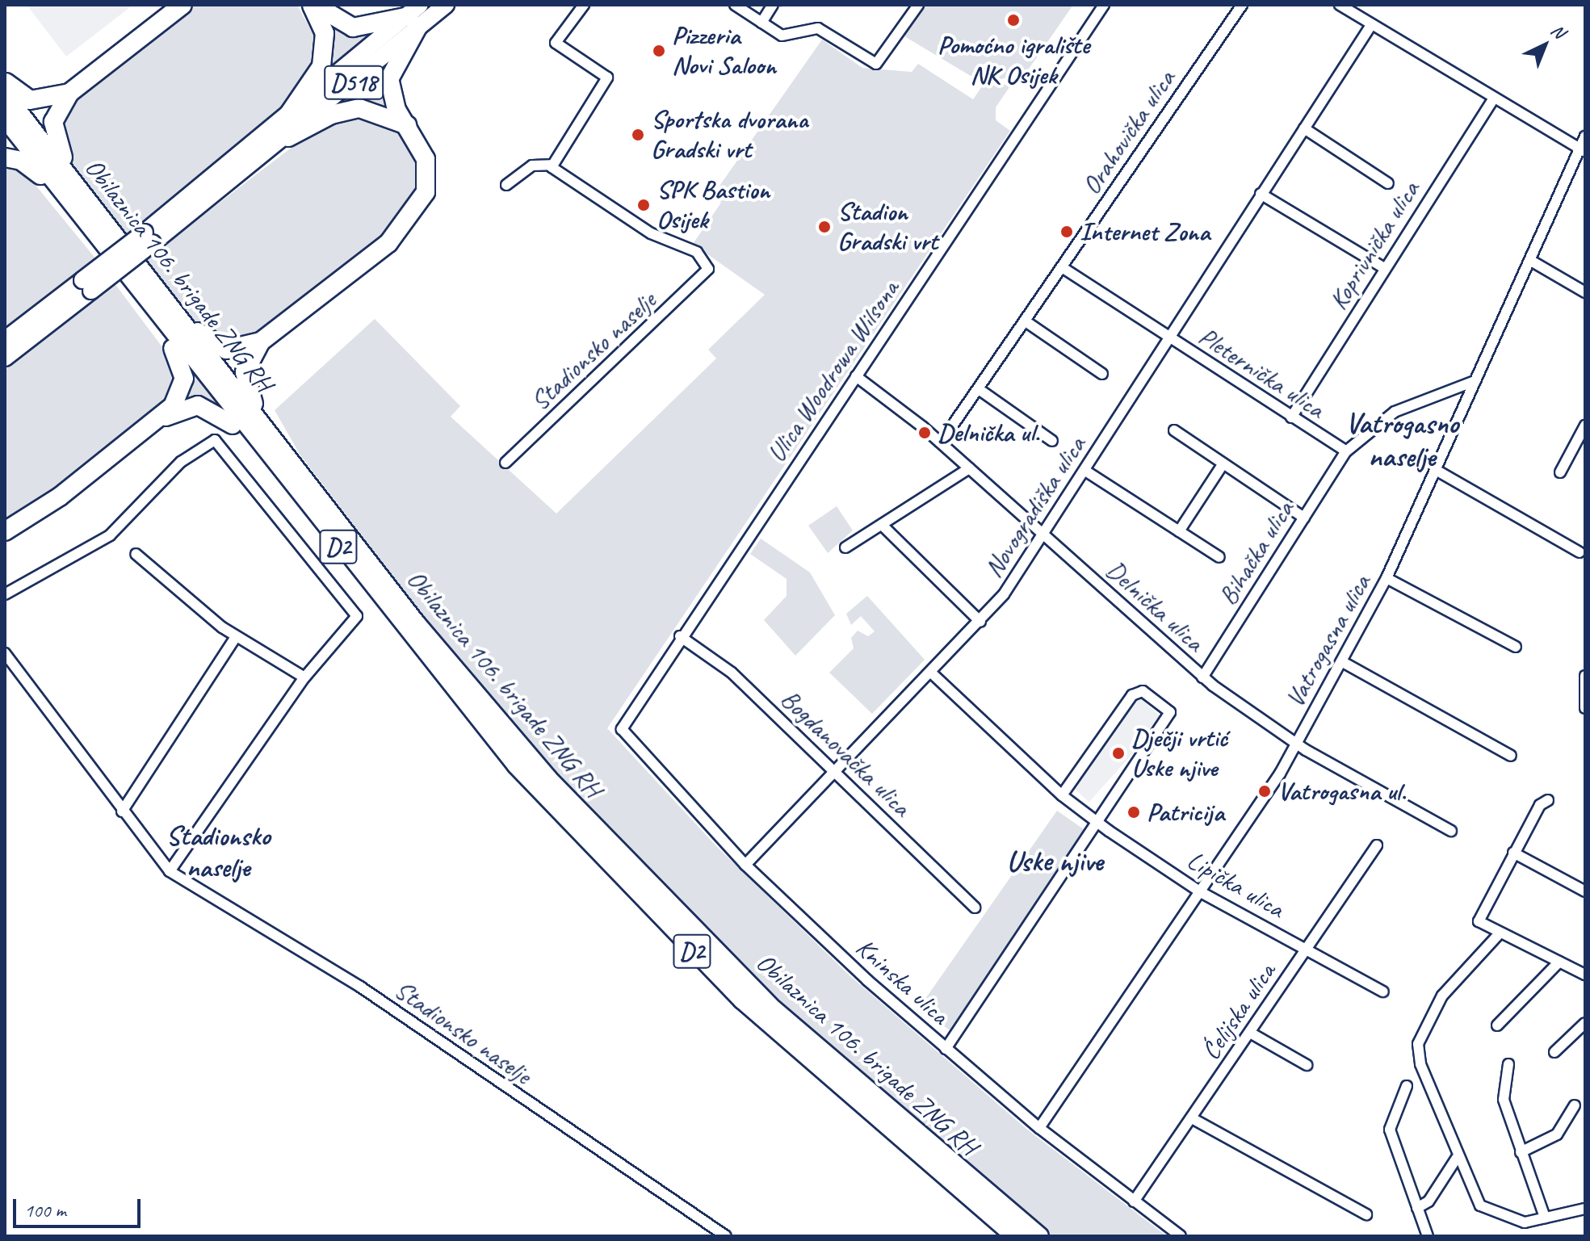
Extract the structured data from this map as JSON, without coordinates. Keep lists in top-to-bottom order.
{
  "streets": {
    "highway": ["Obilaznica 106. brigade ZNG RH", "D2"],
    "main road": ["D518"],
    "street": [
      "Orahovička ulica",
      "Koprivnička ulica",
      "Stadionsko naselje",
      "Ulica Woodrowa Wilsona",
      "Pleternička ulica",
      "Novogradiška ulica",
      "Bihačka ulica",
      "Delnička ulica",
      "Vatrogasna ulica",
      "Bogdanovačka ulica",
      "Lipička ulica",
      "Kninska ulica",
      "Ćelijska ulica"
    ]
  },
  "crossings": [
    ["Orahovička ulica", "Pleternička ulica"],
    ["Orahovička ulica", "Delnička ulica"],
    ["Koprivnička ulica", "Pleternička ulica"],
    ["Ulica Woodrowa Wilsona", "Delnička ulica"],
    ["Ulica Woodrowa Wilsona", "Bogdanovačka ulica"],
    ["Ulica Woodrowa Wilsona", "Kninska ulica"],
    ["Pleternička ulica", "Novogradiška ulica"],
    ["Pleternička ulica", "Bihačka ulica"],
    ["Novogradiška ulica", "Delnička ulica"],
    ["Novogradiška ulica", "Bogdanovačka ulica"],
    ["Novogradiška ulica", "Lipička ulica"],
    ["Novogradiška ulica", "Kninska ulica"],
    ["Bihačka ulica", "Delnička ulica"],
    ["Delnička ulica", "Vatrogasna ulica"],
    ["Vatrogasna ulica", "Lipička ulica"],
    ["Vatrogasna ulica", "Kninska ulica"],
    ["Lipička ulica", "Ćelijska ulica"],
    ["Kninska ulica", "Ćelijska ulica"]
  ],
  "districts": ["Vatrogasno naselje", "Stadionsko naselje", "Uske njive"],
  "places": [
    "Pomoćno igralište NK Osijek",
    "Pizzeria Novi Saloon",
    "Sportska dvorana Gradski vrt",
    "SPK Bastion Osijek",
    "Stadion Gradski vrt",
    "Internet Zona",
    "Delnička ul.",
    "Dječji vrtić Uske njive",
    "Vatrogasna ul.",
    "Patricija"
  ],
  "scale_bar": "100 m",
  "north": "top right"
}
